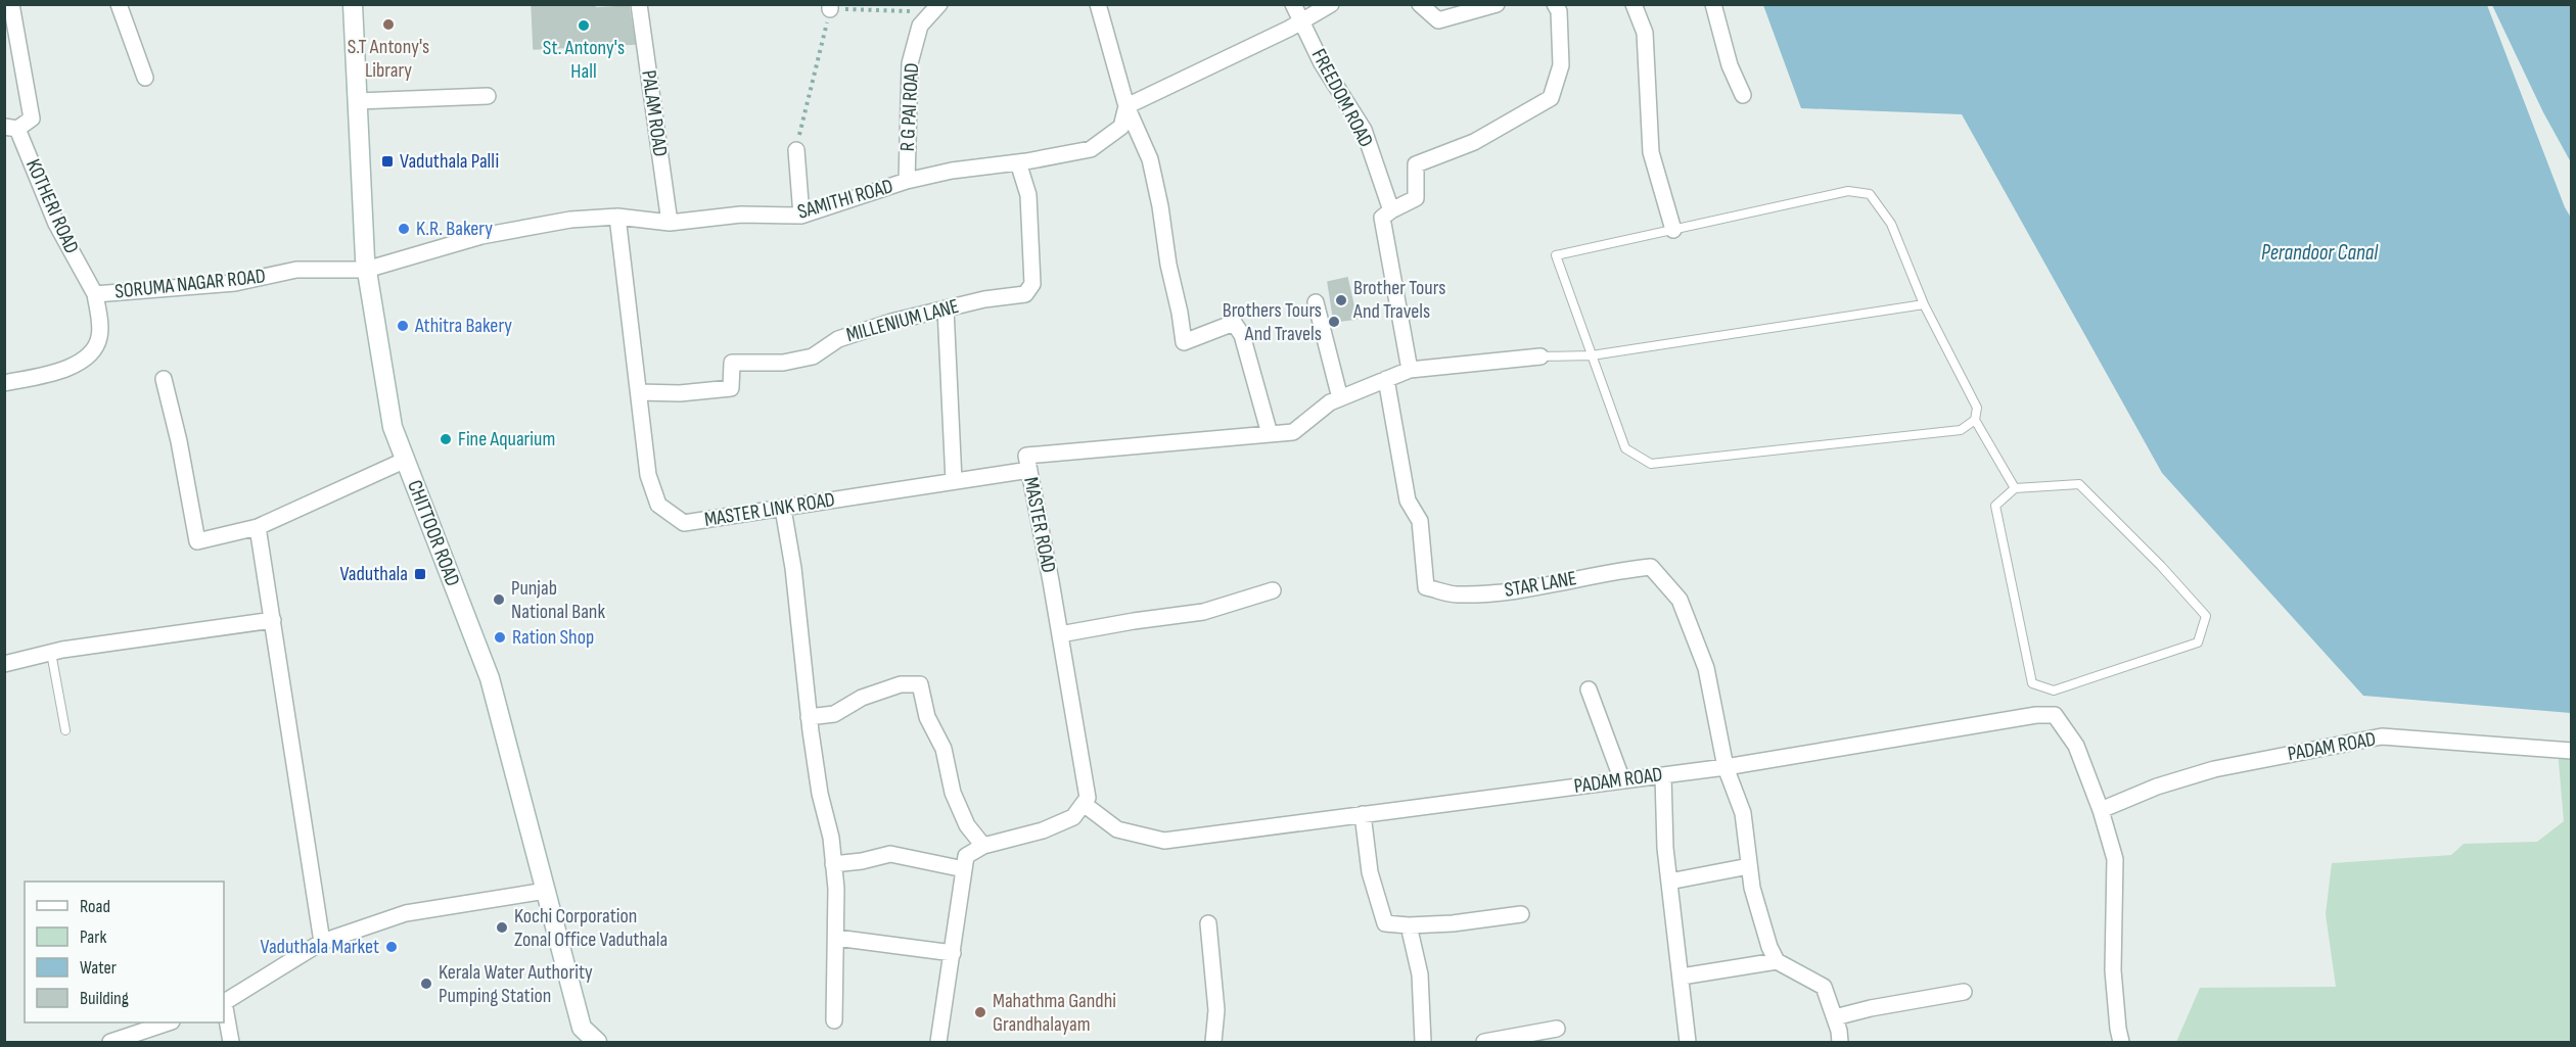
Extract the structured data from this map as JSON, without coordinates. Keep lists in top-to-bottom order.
{
  "streets": {
    "main road": ["CHITTOOR ROAD"],
    "street": [
      "FREEDOM ROAD",
      "R G PAI ROAD",
      "PALAM ROAD",
      "SAMITHI ROAD",
      "KOTHERI ROAD",
      "SORUMA NAGAR ROAD",
      "MILLENIUM LANE",
      "MASTER LINK ROAD",
      "MASTER ROAD",
      "STAR LANE",
      "PADAM ROAD"
    ]
  },
  "crossings": [
    ["FREEDOM ROAD", "MASTER ROAD"],
    ["R G PAI ROAD", "SAMITHI ROAD"],
    ["PALAM ROAD", "SAMITHI ROAD"],
    ["SAMITHI ROAD", "SORUMA NAGAR ROAD"],
    ["SAMITHI ROAD", "MILLENIUM LANE"],
    ["SAMITHI ROAD", "MASTER LINK ROAD"],
    ["SAMITHI ROAD", "CHITTOOR ROAD"],
    ["KOTHERI ROAD", "SORUMA NAGAR ROAD"],
    ["SORUMA NAGAR ROAD", "CHITTOOR ROAD"],
    ["MILLENIUM LANE", "MASTER LINK ROAD"],
    ["MASTER LINK ROAD", "MASTER ROAD"],
    ["MASTER ROAD", "STAR LANE"],
    ["MASTER ROAD", "PADAM ROAD"],
    ["STAR LANE", "PADAM ROAD"]
  ],
  "water": ["Perandoor Canal"],
  "places": {
    "other": [
      "S.T Antony's Library",
      "St. Antony's Hall",
      "K.R. Bakery",
      "Brother Tours And Travels",
      "Brothers Tours And Travels",
      "Athitra Bakery",
      "Fine Aquarium",
      "Punjab National Bank",
      "Ration Shop",
      "Kochi Corporation Zonal Office Vaduthala",
      "Vaduthala Market",
      "Kerala Water Authority Pumping Station",
      "Mahathma Gandhi Grandhalayam"
    ],
    "transit": ["Vaduthala Palli", "Vaduthala"]
  },
  "legend": [
    "Road",
    "Park",
    "Water",
    "Building"
  ]
}
